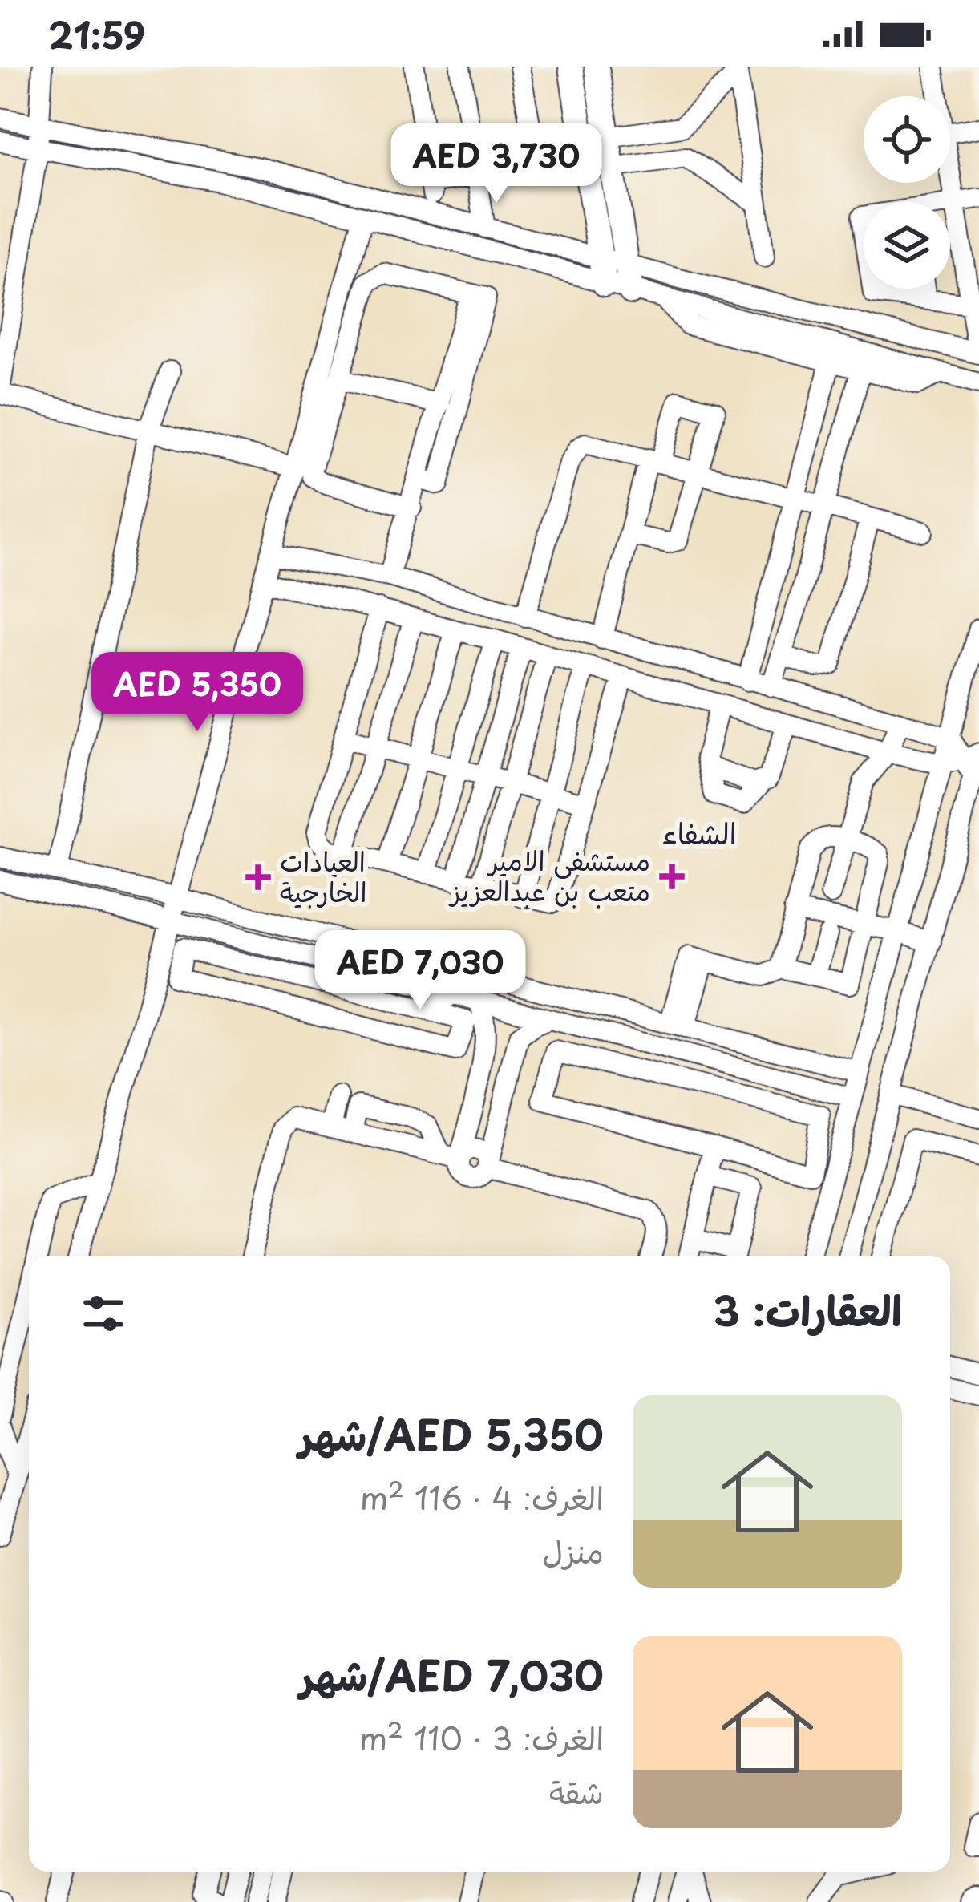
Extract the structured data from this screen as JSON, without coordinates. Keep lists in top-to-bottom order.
{
  "districts": ["الشفاء"],
  "places": {
    "health": ["مستشفى الامير متعب بن عبدالعزيز", "العيادات الخارجية"]
  },
  "page": {
    "status": "21:59",
    "price": ["AED 3,730", "AED 5,350", "AED 7,030"],
    "heading": "العقارات: 3",
    "list": [
      {
        "name": "AED 5,350/شهر",
        "note": "الغرف: 4 · 116 m² · منزل"
      },
      {
        "name": "AED 7,030/شهر",
        "note": "الغرف: 3 · 110 m² · شقة"
      }
    ]
  }
}
